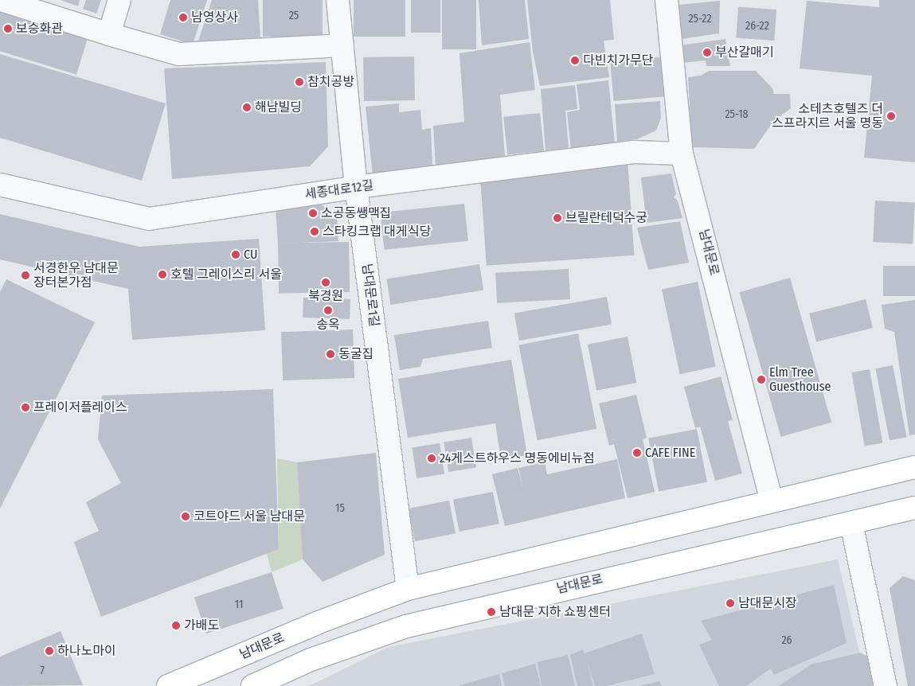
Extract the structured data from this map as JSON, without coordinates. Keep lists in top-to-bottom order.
{
  "streets": {
    "main road": ["남대문로"],
    "street": ["세종대로12길", "남대문로1길"]
  },
  "crossings": [
    ["세종대로12길", "남대문로"],
    ["세종대로12길", "남대문로1길"],
    ["남대문로", "남대문로1길"]
  ],
  "places": [
    "남영상사",
    "보승화관",
    "부산갈매기",
    "다빈치가무단",
    "참치공방",
    "해남빌딩",
    "소테츠호텔즈 더 스프라지르 서울 명동",
    "소공동쌩맥집",
    "브릴란테덕수궁",
    "스타킹크랩 대게식당",
    "CU",
    "호텔 그레이스리 서울",
    "서경한우 남대문 장터본가점",
    "북경원",
    "송옥",
    "동굴집",
    "Elm Tree Guesthouse",
    "프레이저플레이스",
    "CAFE FINE",
    "24게스트하우스 명동에비뉴점",
    "코트야드 서울 남대문",
    "남대문시장",
    "남대문 지하 쇼핑센터",
    "가배도",
    "하나노마이"
  ],
  "house_numbers": [
    "25",
    "25-22",
    "26-22",
    "25-18",
    "15",
    "11",
    "26",
    "7"
  ]
}
